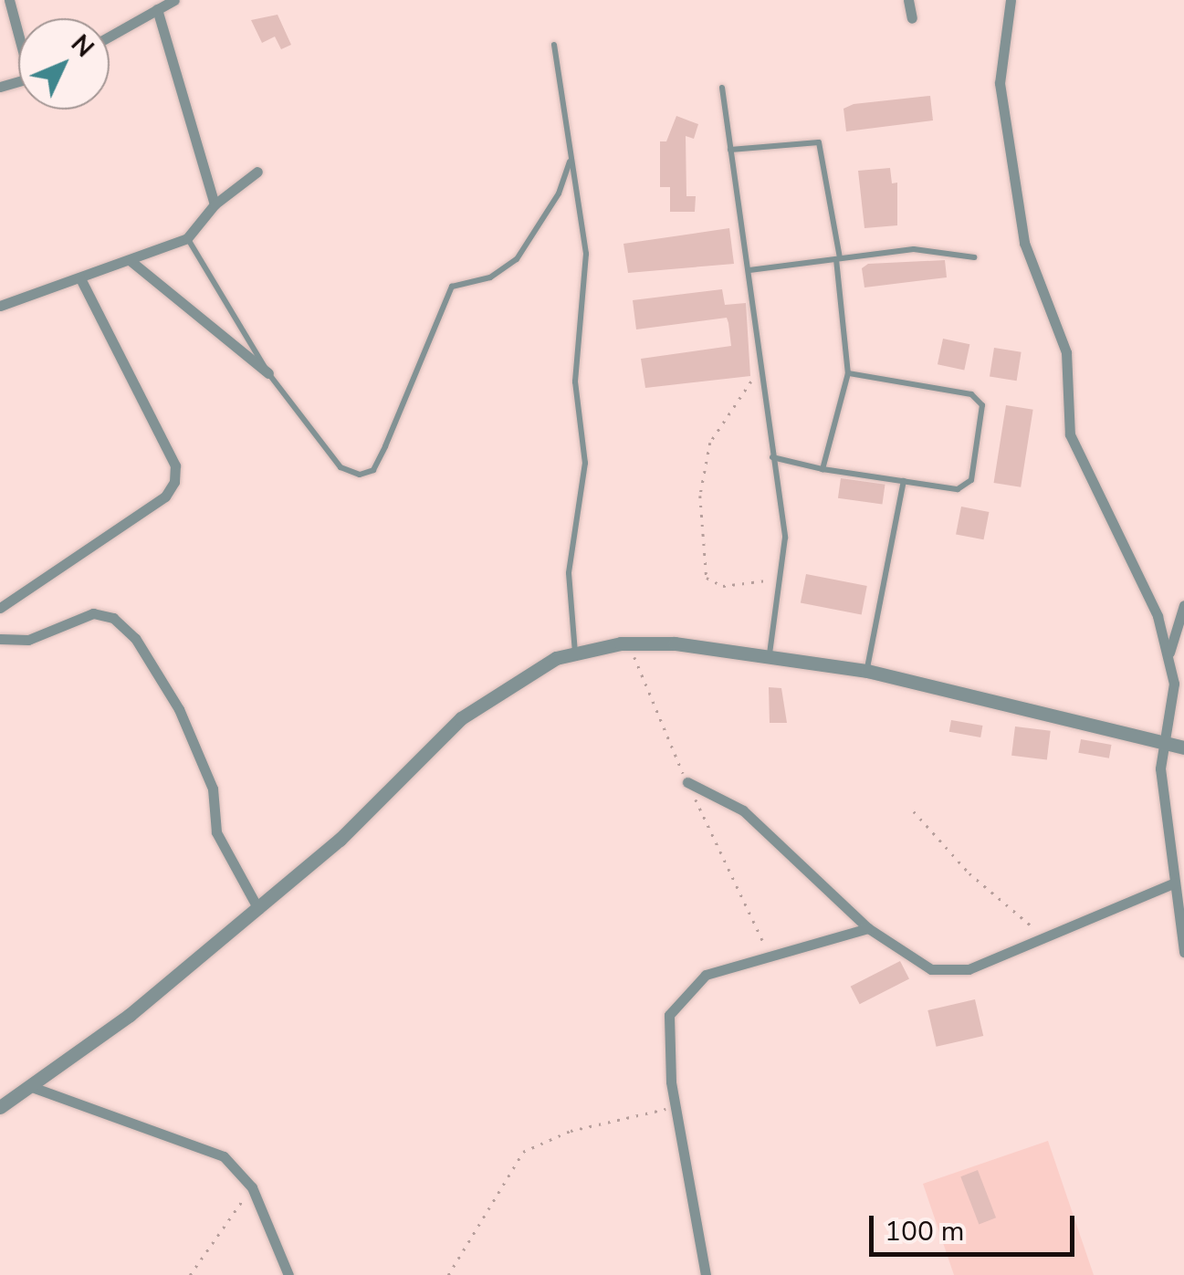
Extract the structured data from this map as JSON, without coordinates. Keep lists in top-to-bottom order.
{
  "scale_bar": "100 m",
  "north": "top right"
}
